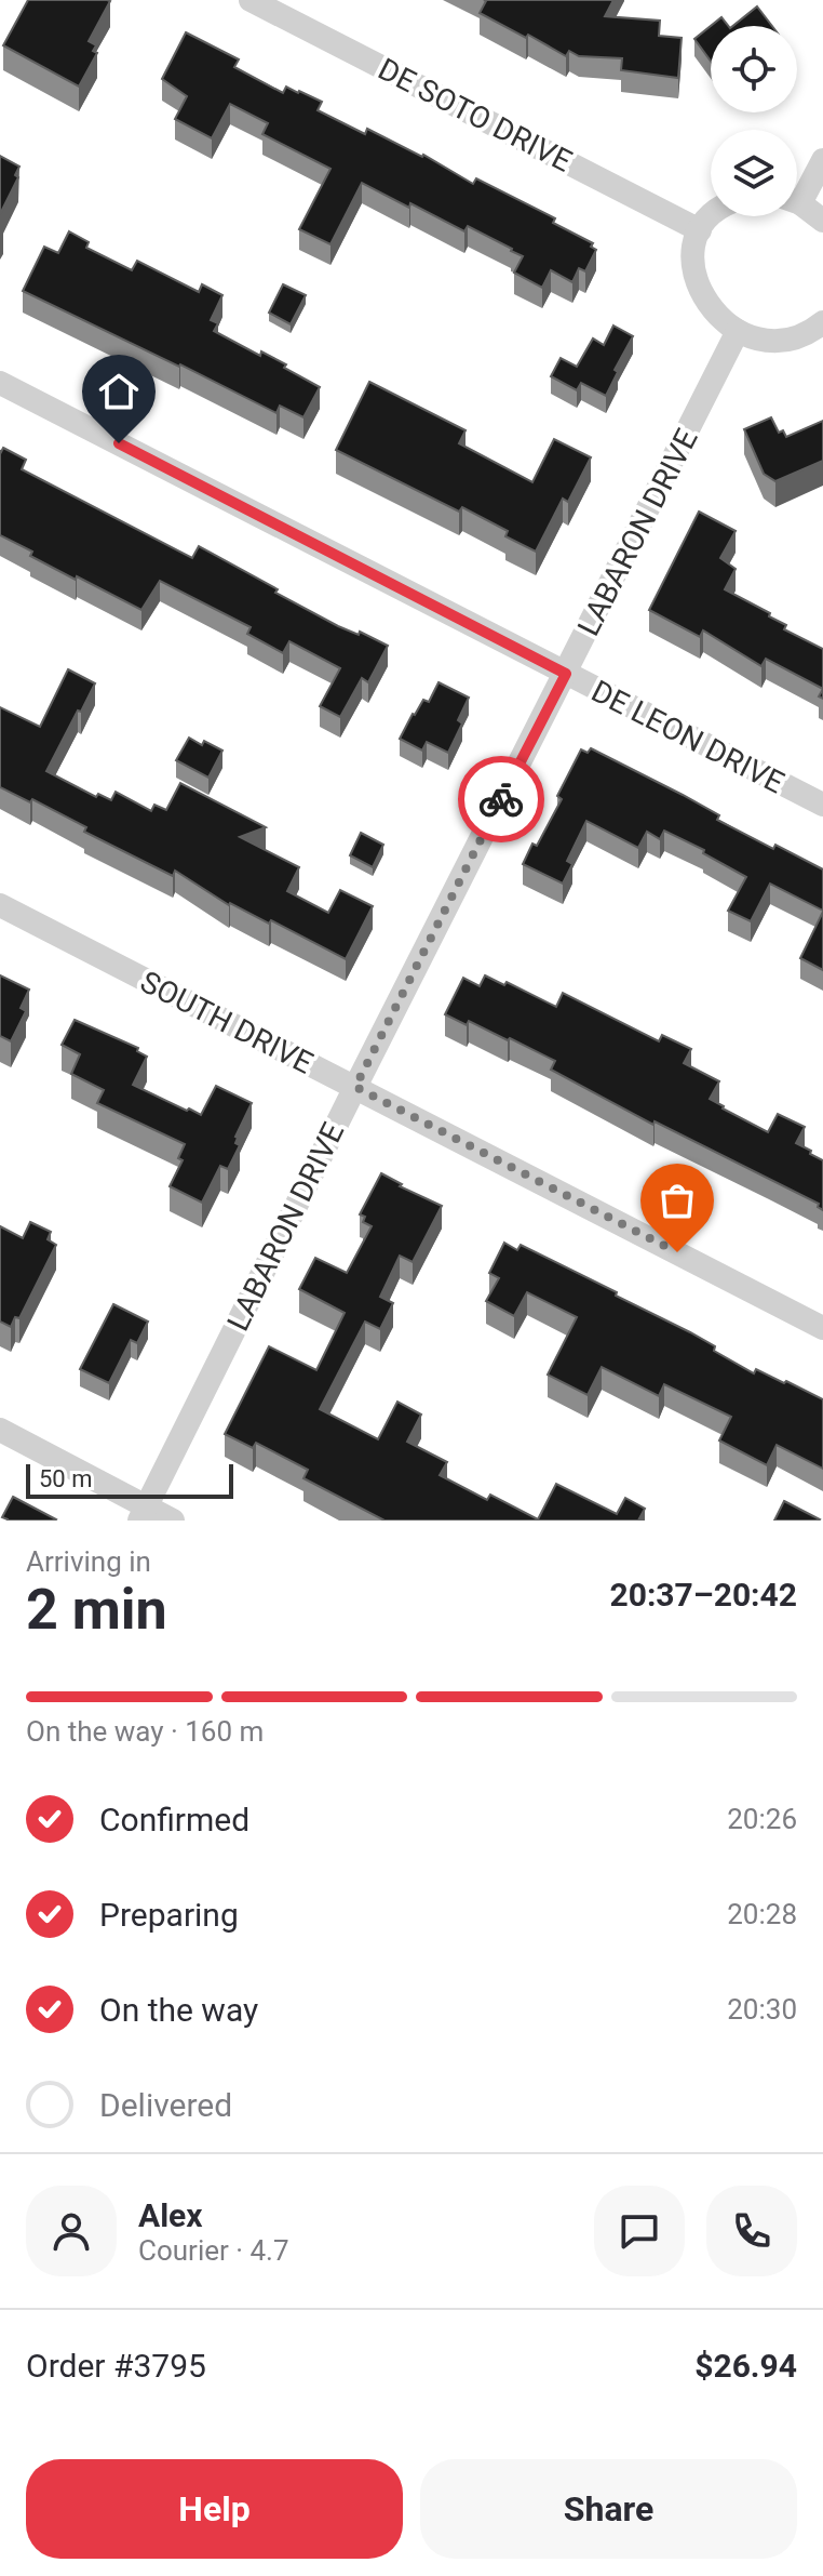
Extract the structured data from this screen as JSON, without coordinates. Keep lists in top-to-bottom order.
{
  "streets": {
    "street": [
      "DE SOTO DRIVE",
      "LABARON DRIVE",
      "DE LEON DRIVE",
      "SOUTH DRIVE"
    ]
  },
  "crossings": [
    ["LABARON DRIVE", "DE LEON DRIVE"],
    ["LABARON DRIVE", "SOUTH DRIVE"]
  ],
  "scale_bar": "50 m",
  "page": {
    "scale": "50 m",
    "heading": ["2 min", "Arriving in", "20:37–20:42"],
    "panel": [
      "Alex",
      "Courier · 4.7",
      "Order #3795",
      "$26.94"
    ],
    "bar": "On the way · 160 m",
    "list": [
      ["Confirmed", "20:26"],
      ["Preparing", "20:28"],
      ["On the way", "20:30"],
      "Delivered"
    ],
    "buttons": ["Help", "Share"]
  }
}
